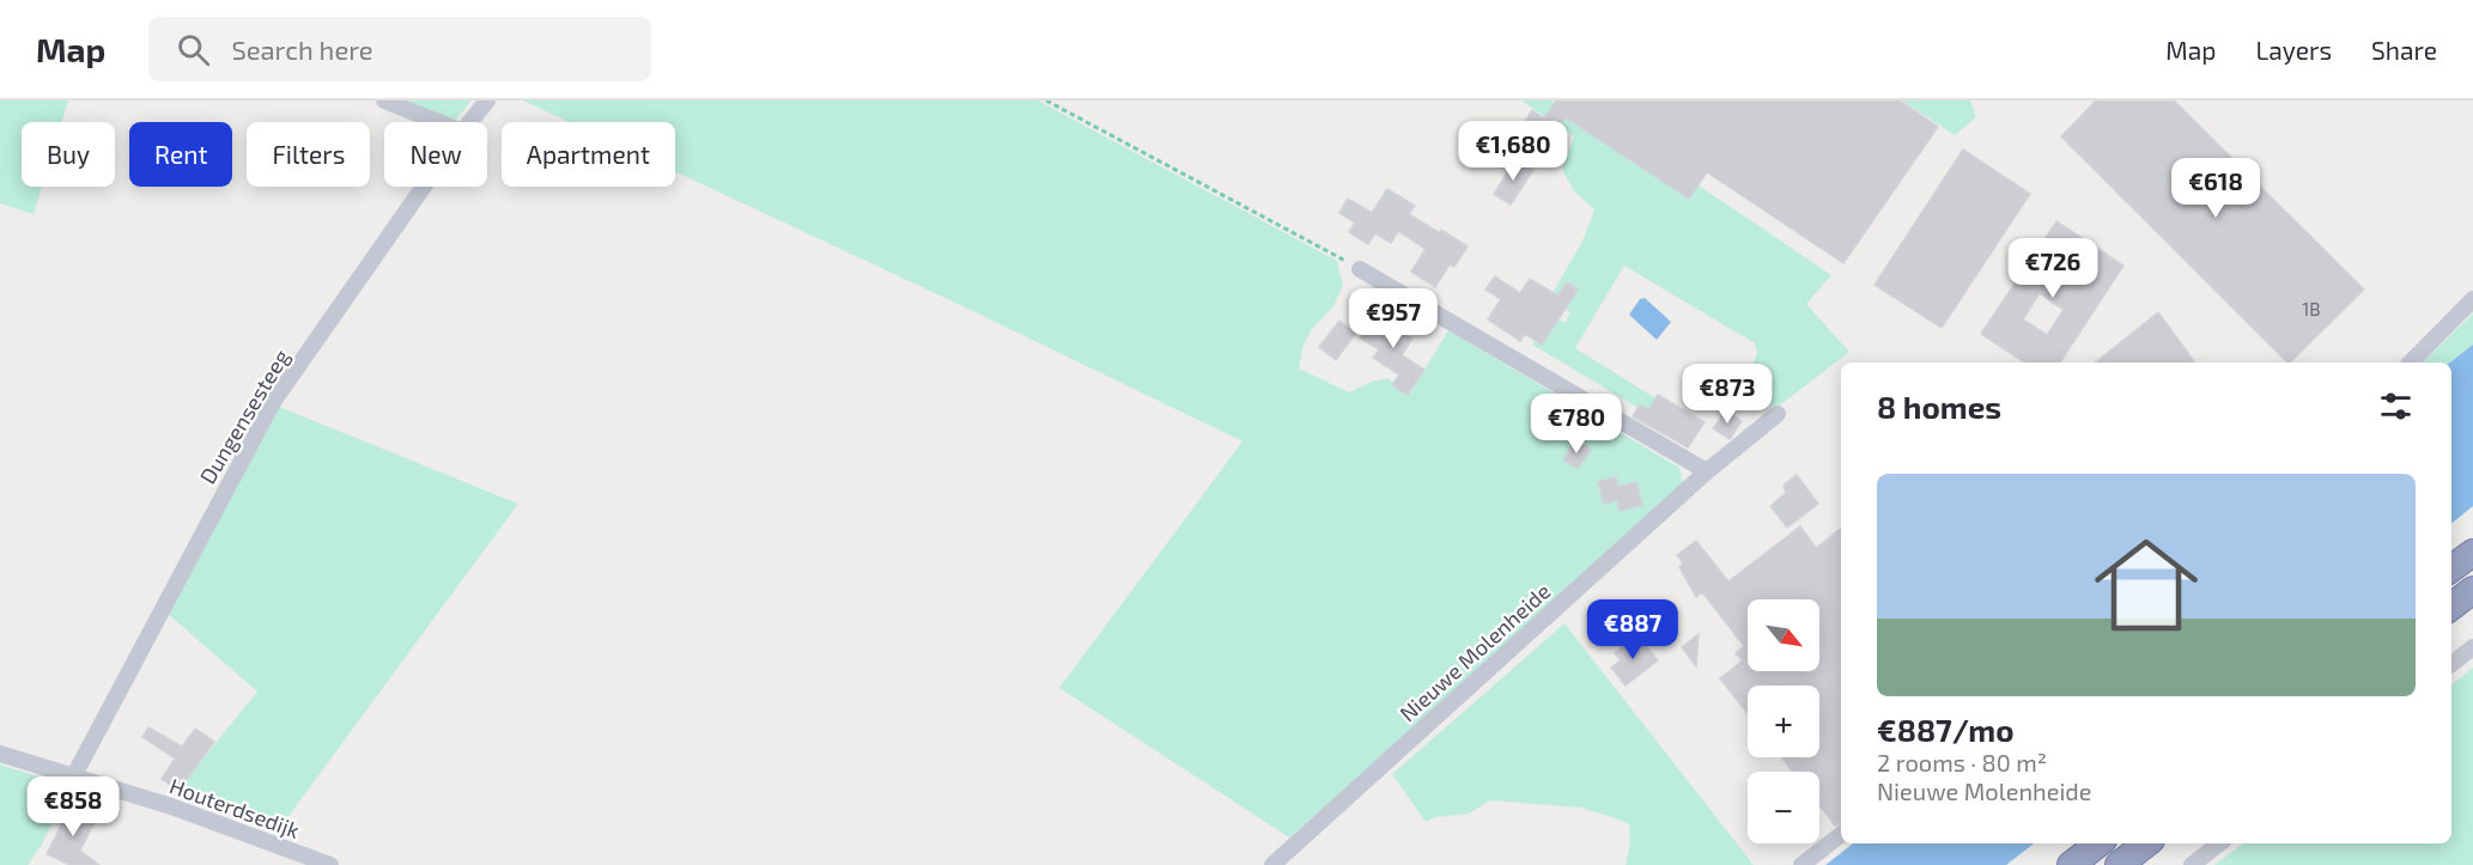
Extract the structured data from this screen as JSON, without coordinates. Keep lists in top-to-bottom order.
{
  "streets": {
    "street": ["Dungensesteeg", "Nieuwe Molenheide", "Houterdsedijk"]
  },
  "crossings": [
    ["Dungensesteeg", "Houterdsedijk"]
  ],
  "house_numbers": ["1B"],
  "north": "bottom right",
  "page": {
    "header": "Map",
    "search": "Search here",
    "nav": ["Map", "Layers", "Share"],
    "price": [
      "€1,680",
      "€618",
      "€726",
      "€957",
      "€873",
      "€780",
      "€887",
      "€858"
    ],
    "chip": [
      "Buy",
      "Rent",
      "Filters",
      "New",
      "Apartment"
    ],
    "heading": "8 homes",
    "list": [
      {
        "name": "€887/mo",
        "note": "2 rooms · 80 m² · Nieuwe Molenheide"
      }
    ],
    "map_buttons": ["+", "−"]
  }
}
